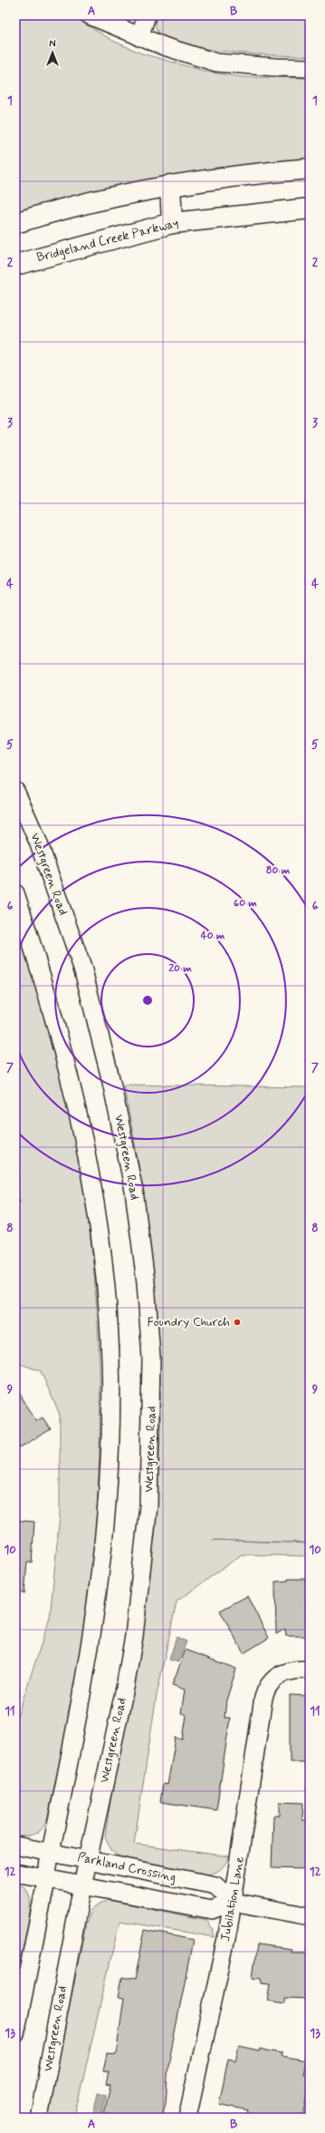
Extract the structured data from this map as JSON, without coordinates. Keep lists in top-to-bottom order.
{
  "streets": {
    "main road": ["Bridgeland Creek Parkway"],
    "street": ["Westgreen Road", "Parkland Crossing", "Jubilation Lane"]
  },
  "crossings": [
    ["Westgreen Road", "Parkland Crossing"],
    ["Parkland Crossing", "Jubilation Lane"]
  ],
  "places": ["Foundry Church"],
  "north": "top",
  "grid": {
    "columns": ["A", "B"],
    "rows": [
      "1",
      "2",
      "3",
      "4",
      "5",
      "6",
      "7",
      "8",
      "9",
      "10",
      "11",
      "12",
      "13"
    ]
  },
  "rings": [
    "80 m",
    "60 m",
    "40 m",
    "20 m"
  ]
}
